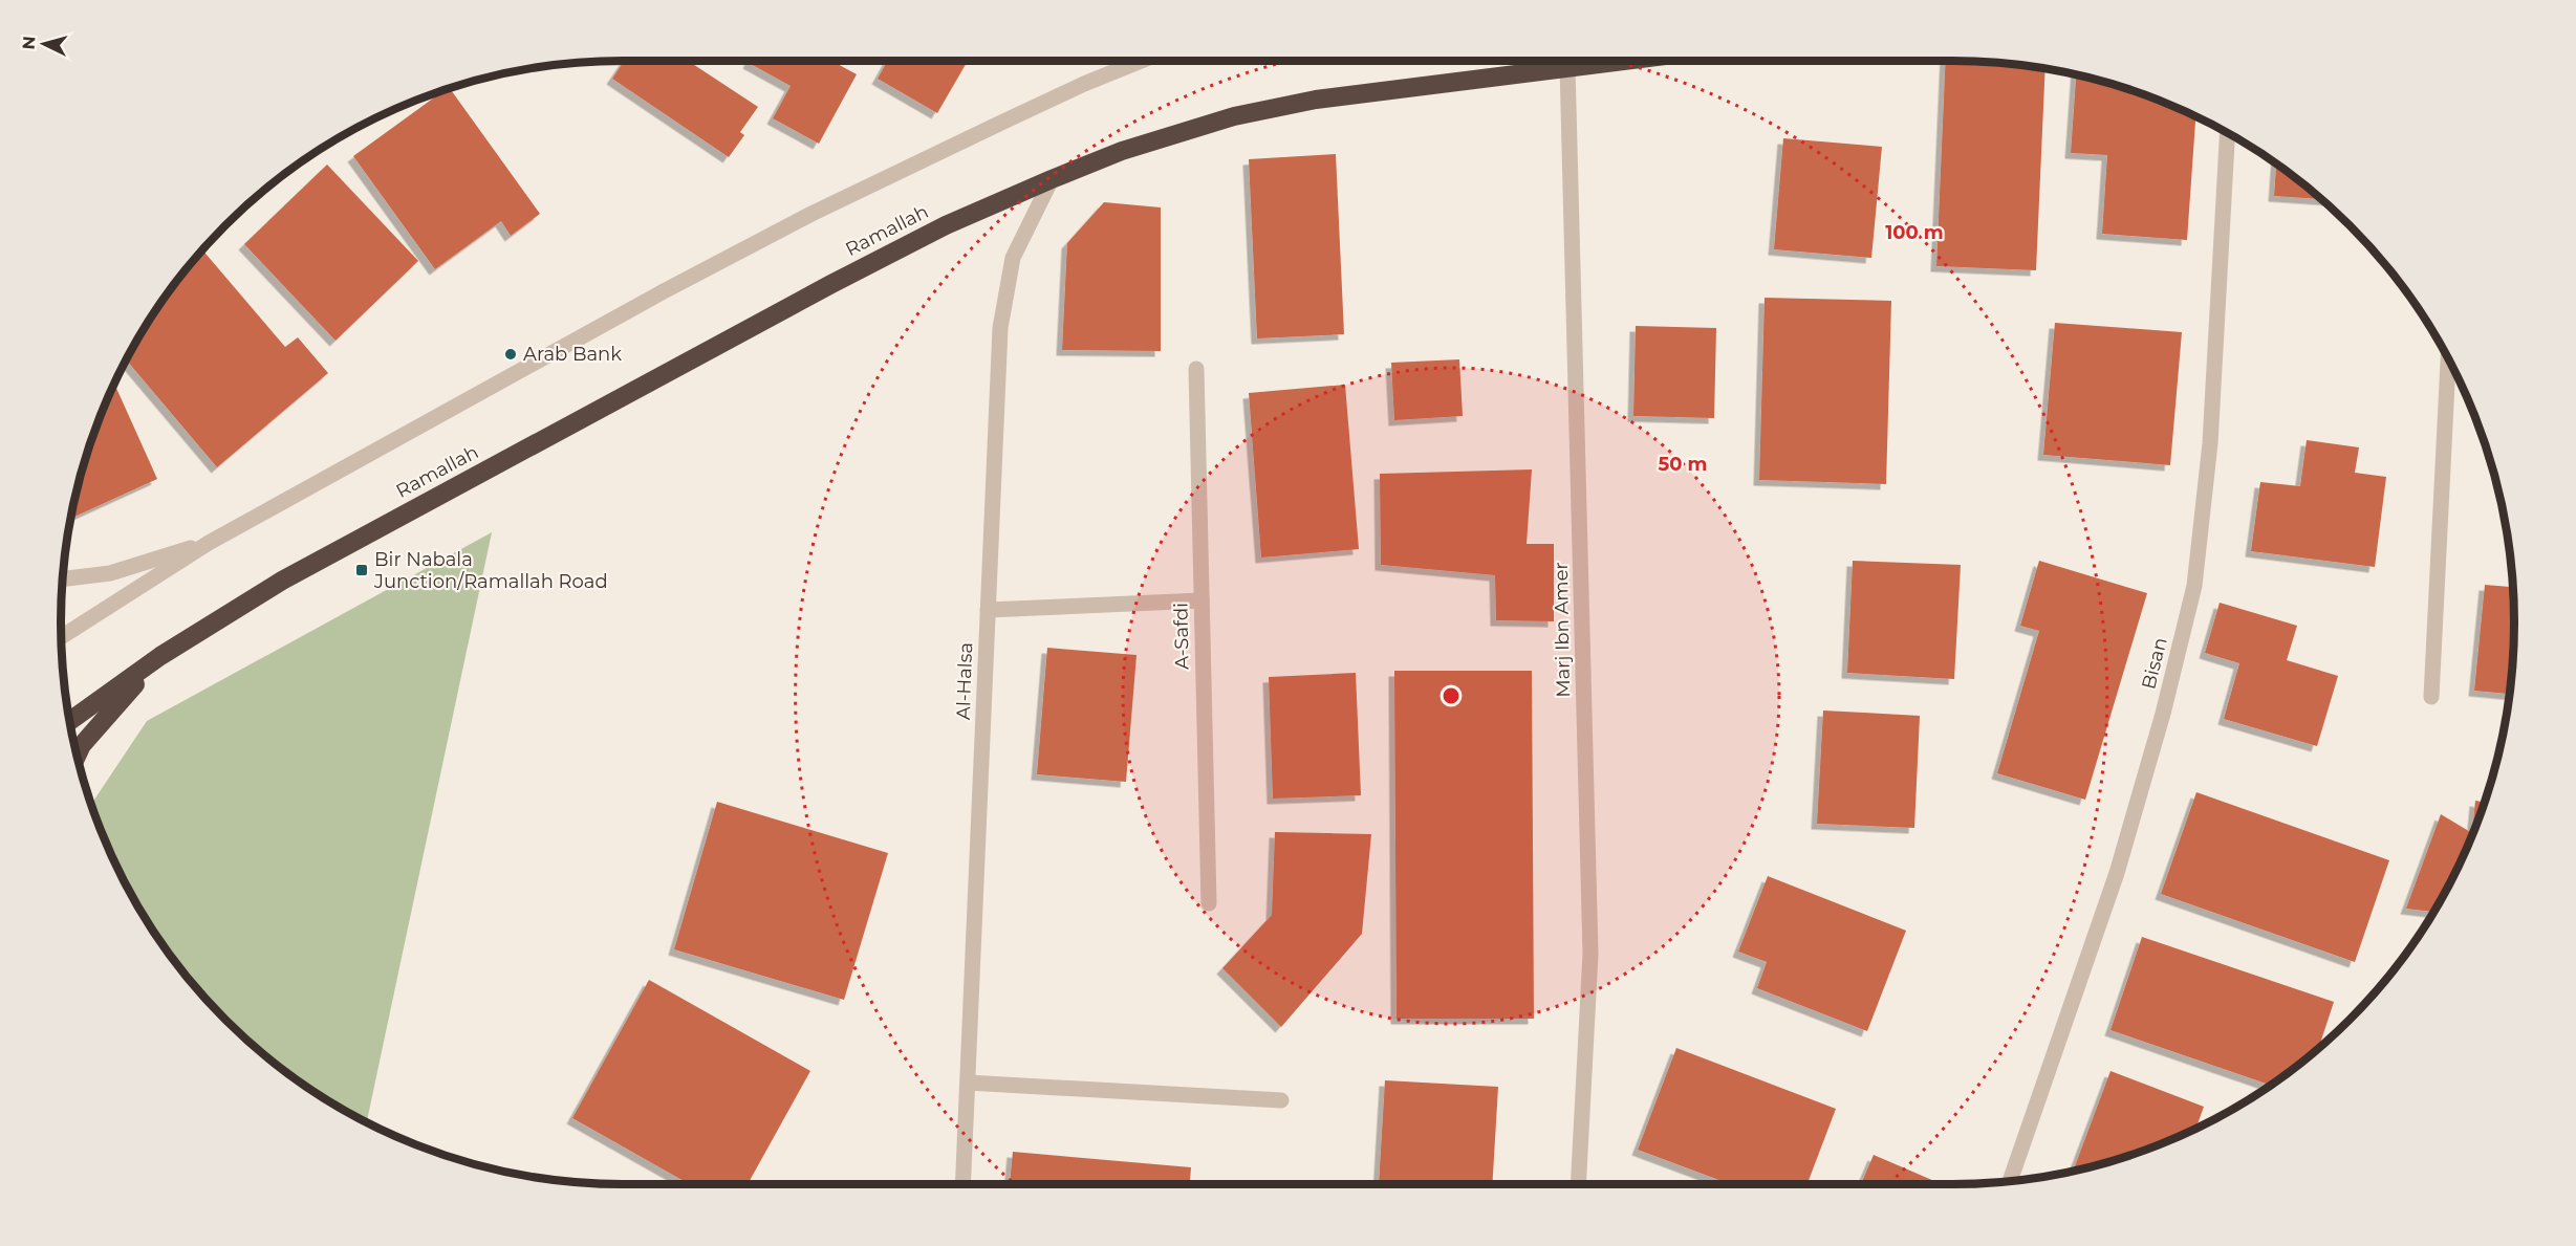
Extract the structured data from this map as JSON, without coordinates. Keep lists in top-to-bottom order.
{
  "streets": {
    "highway": ["Ramallah"],
    "street": [
      "Marj Ibn Amer",
      "A-Safdi",
      "Bisan",
      "Al-Halsa"
    ]
  },
  "crossings": [
    ["Ramallah", "Marj Ibn Amer"],
    ["Ramallah", "Al-Halsa"]
  ],
  "places": {
    "other": ["Arab Bank"],
    "transit": ["Bir Nabala Junction/Ramallah Road"]
  },
  "north": "left",
  "rings": ["100 m", "50 m"]
}
